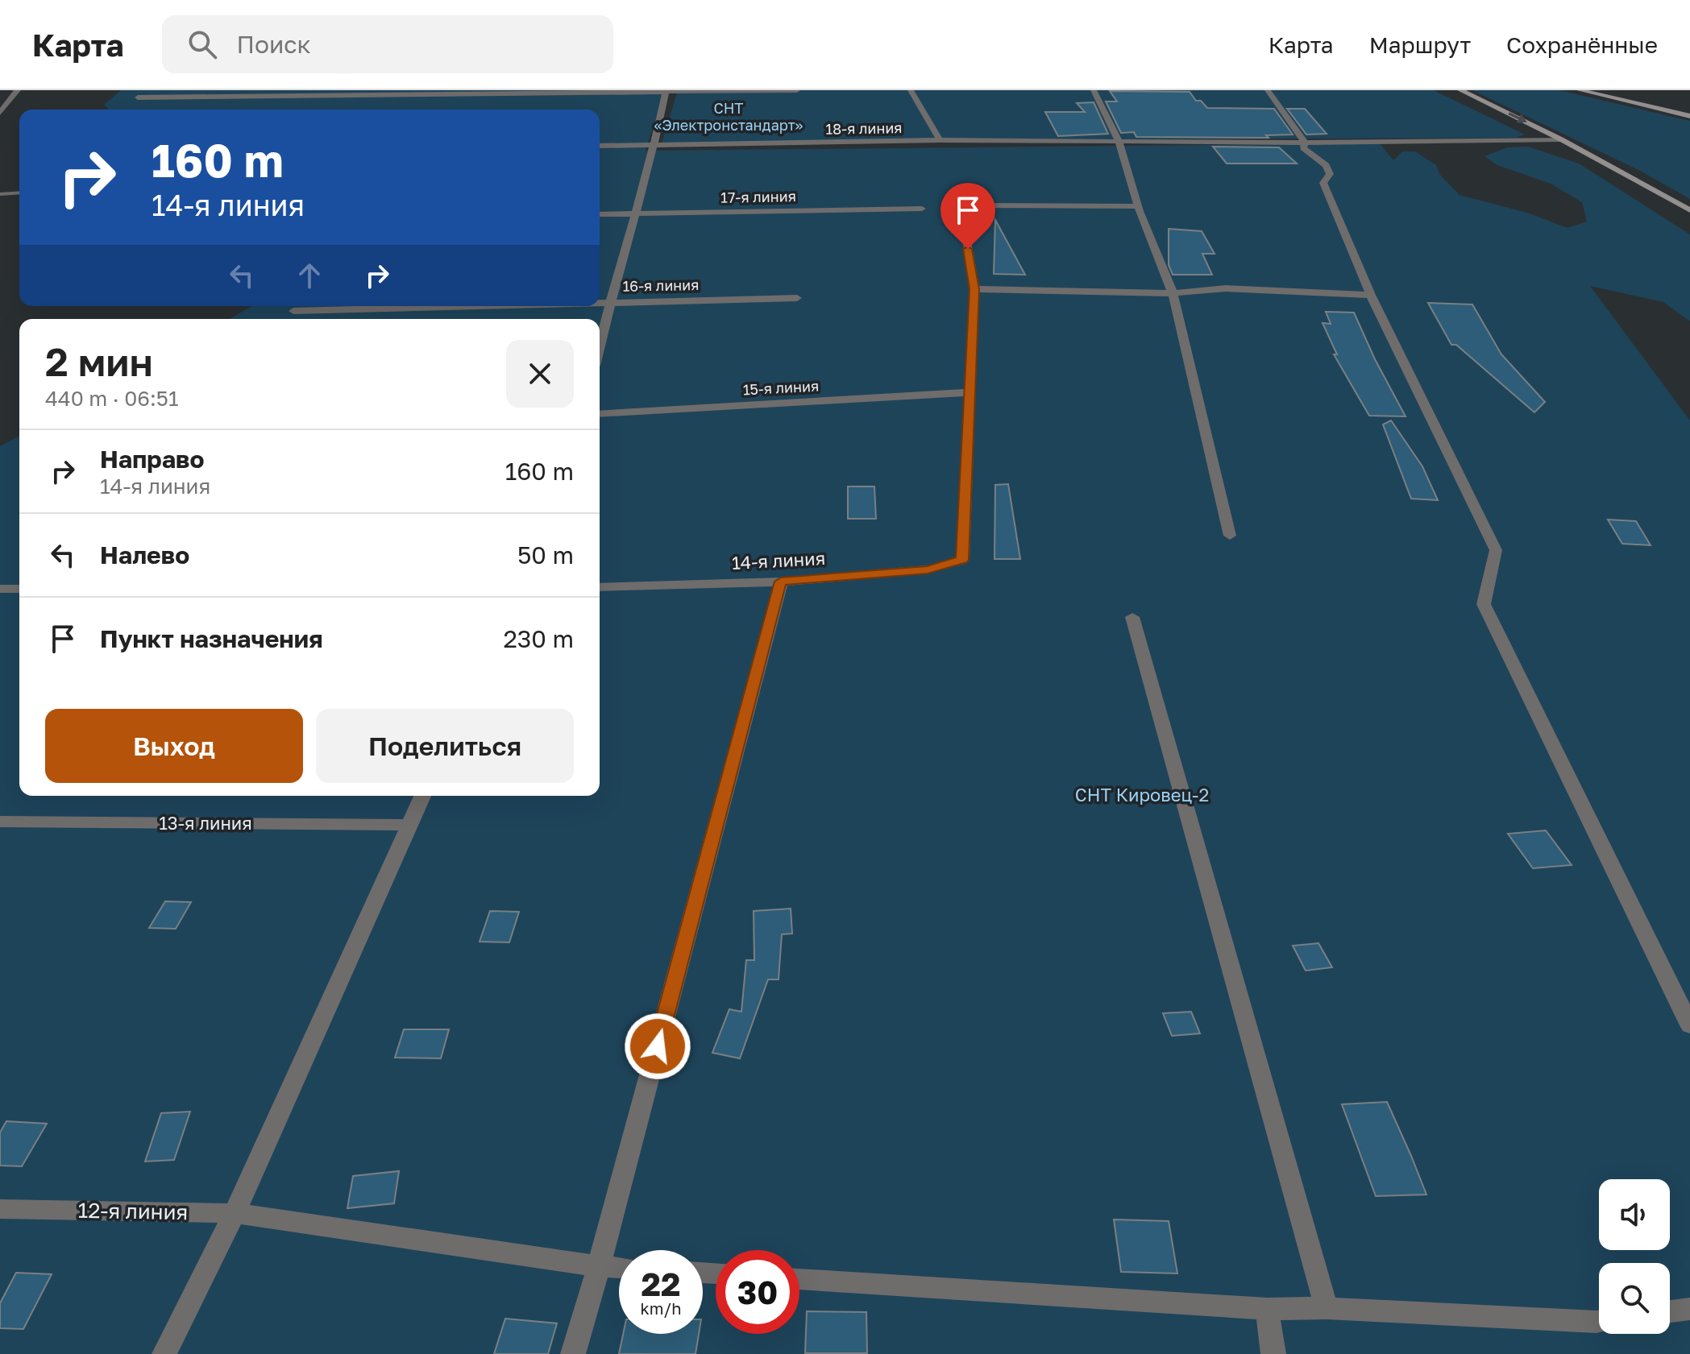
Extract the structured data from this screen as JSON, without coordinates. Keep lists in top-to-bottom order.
{
  "streets": {
    "street": [
      "18-я линия",
      "17-я линия",
      "16-я линия",
      "15-я линия",
      "14-я линия",
      "13-я линия",
      "12-я линия"
    ]
  },
  "crossings": [
    ["15-я линия", "14-я линия"]
  ],
  "parks": ["СНТ «Электронстандарт»", "СНТ Кировец-2"],
  "page": {
    "header": "Карта",
    "search": "Поиск",
    "nav": ["Карта", "Маршрут", "Сохранённые"],
    "turn": ["160 m", "14-я линия"],
    "heading": ["2 мин", "440 m · 06:51"],
    "list": [
      {
        "name": "Направо",
        "note": "14-я линия",
        "value": "160 m"
      },
      {
        "name": "Налево",
        "value": "50 m"
      },
      {
        "name": "Пункт назначения",
        "value": "230 m"
      }
    ],
    "buttons": ["Выход", "Поделиться"],
    "speed": "22 km/h",
    "limit": "30"
  }
}
